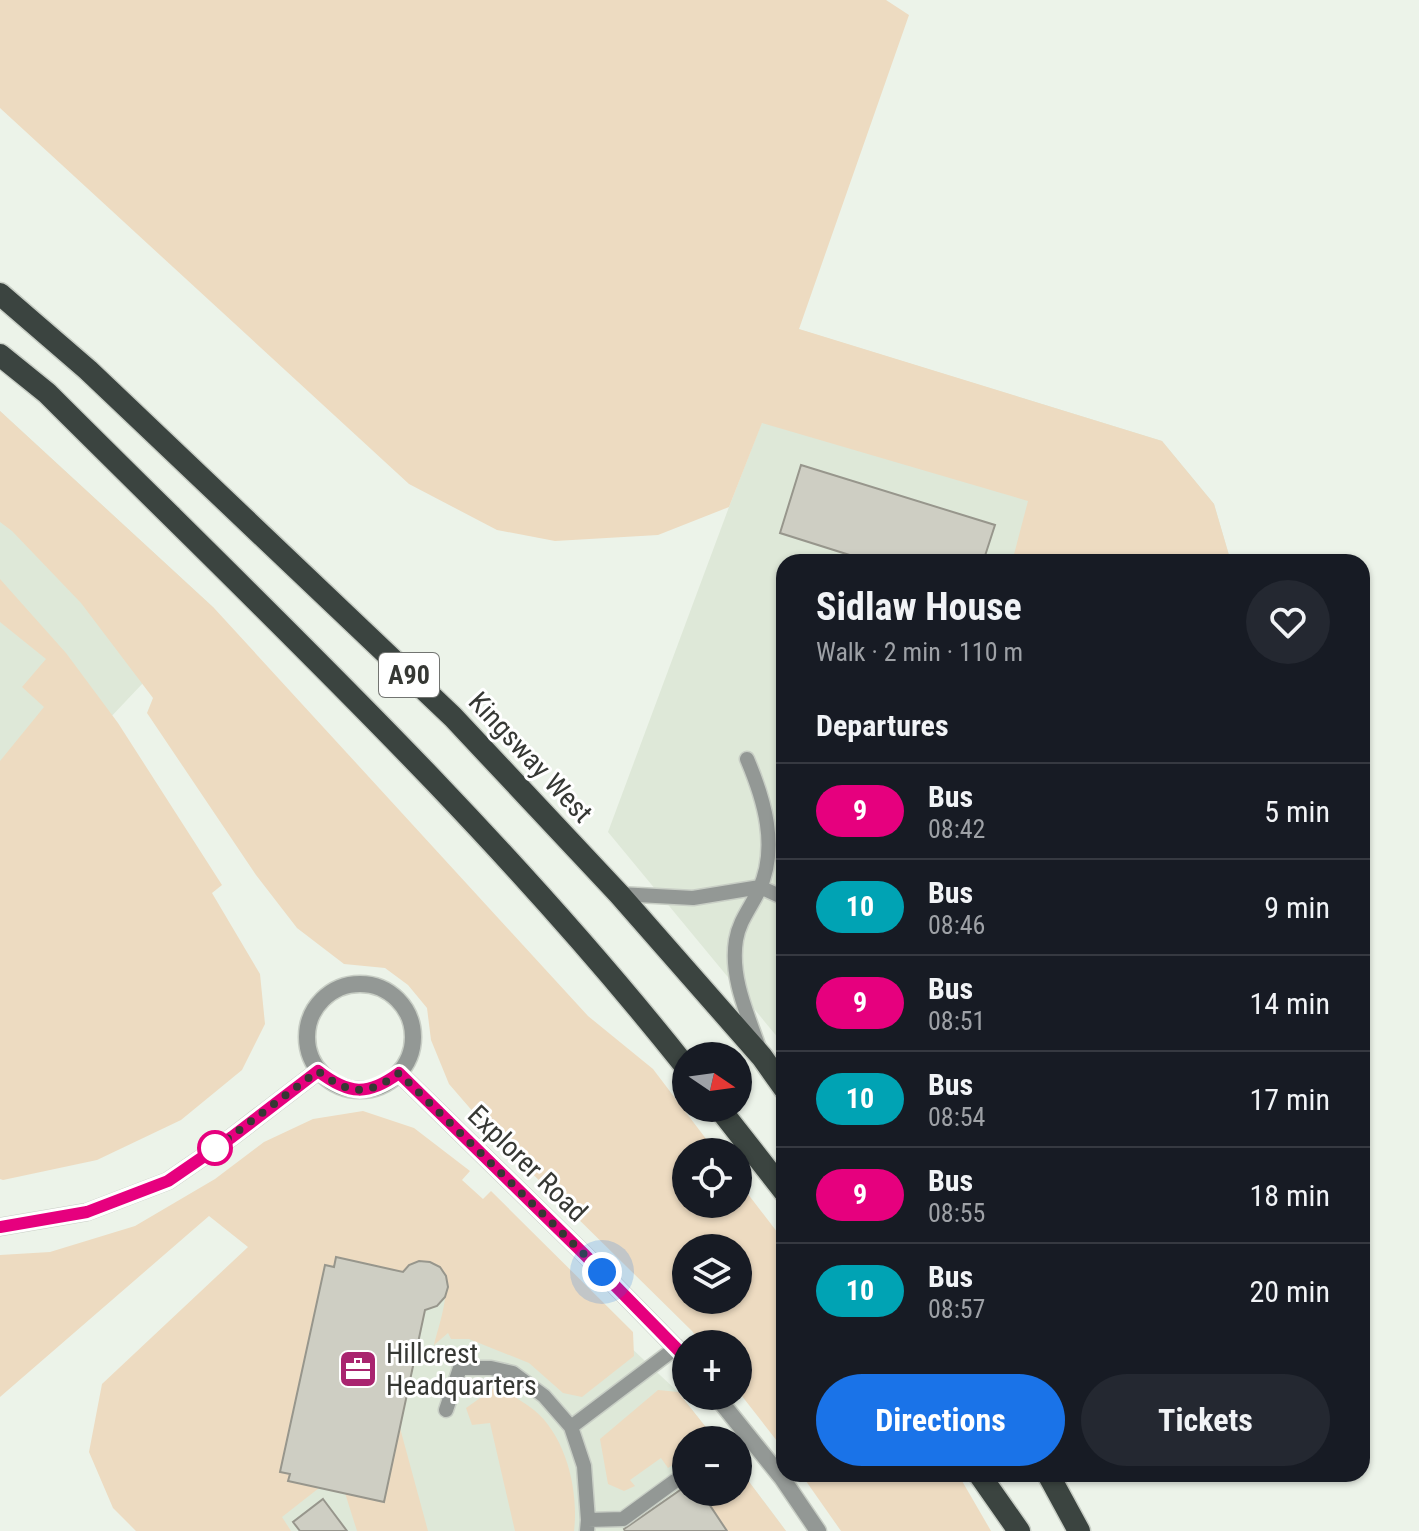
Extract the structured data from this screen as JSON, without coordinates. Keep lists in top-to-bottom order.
{
  "streets": {
    "highway": ["A90", "Kingsway West"],
    "street": ["Explorer Road"]
  },
  "places": {
    "office": ["Hillcrest Headquarters"]
  },
  "lines": ["bus line 9"],
  "north": "right",
  "page": {
    "heading": [
      ["Sidlaw House", "Walk · 2 min · 110 m"],
      "Departures"
    ],
    "list": [
      {
        "mark": "9",
        "name": "Bus",
        "note": "08:42",
        "value": "5 min"
      },
      {
        "mark": "10",
        "name": "Bus",
        "note": "08:46",
        "value": "9 min"
      },
      {
        "mark": "9",
        "name": "Bus",
        "note": "08:51",
        "value": "14 min"
      },
      {
        "mark": "10",
        "name": "Bus",
        "note": "08:54",
        "value": "17 min"
      },
      {
        "mark": "9",
        "name": "Bus",
        "note": "08:55",
        "value": "18 min"
      },
      {
        "mark": "10",
        "name": "Bus",
        "note": "08:57",
        "value": "20 min"
      }
    ],
    "map_buttons": ["+", "−"],
    "buttons": ["Directions", "Tickets"]
  }
}
